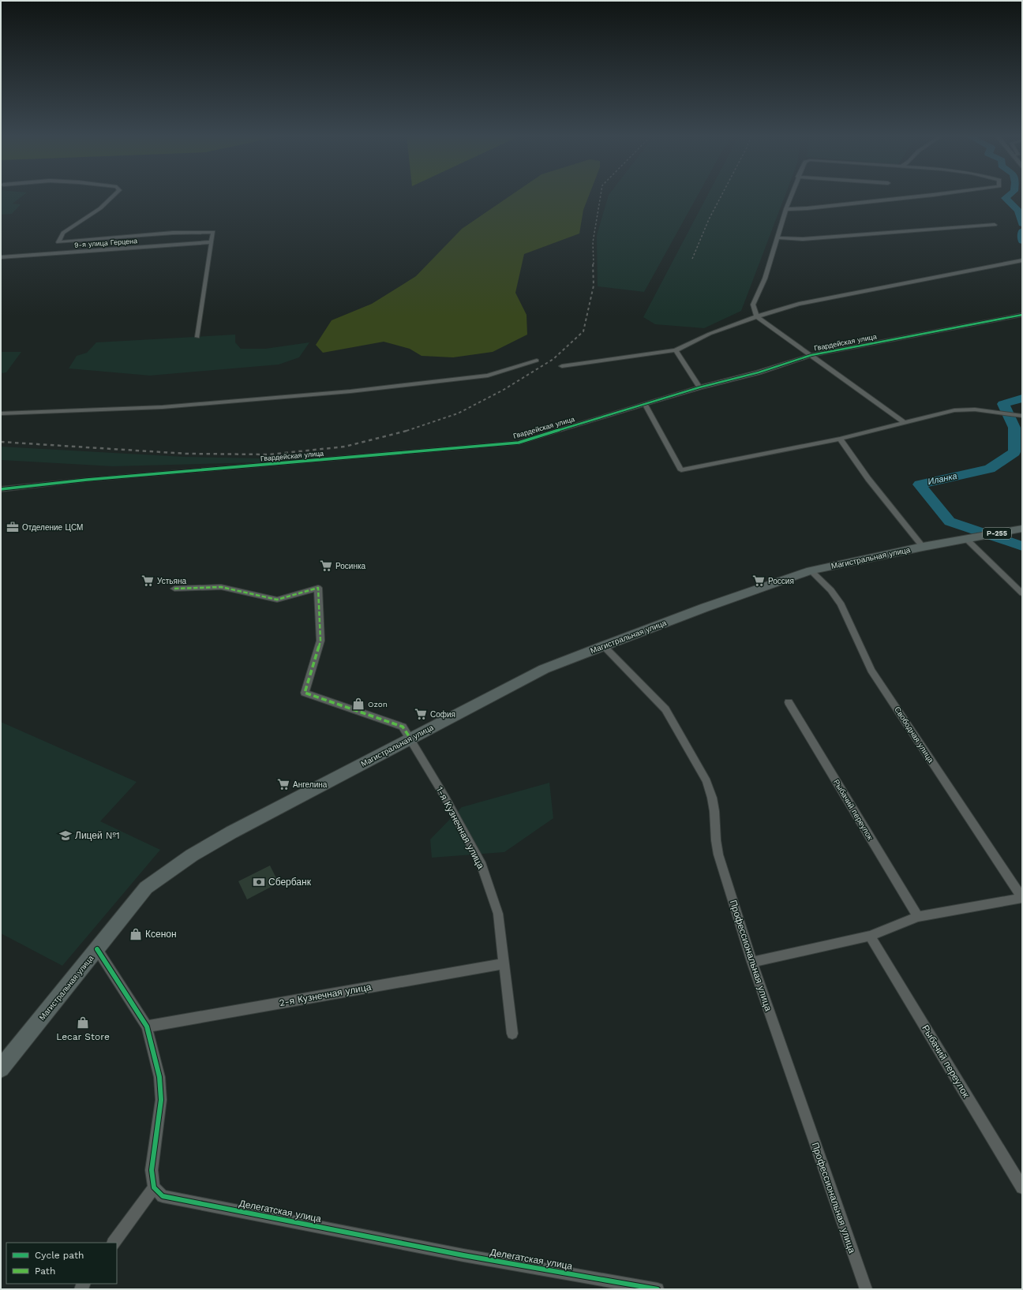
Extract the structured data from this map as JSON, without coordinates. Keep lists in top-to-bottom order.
{
  "streets": {
    "main road": ["Р-255", "Магистральная улица"],
    "street": [
      "9-я улица Герцена",
      "Гвардейская улица",
      "Свободная улица",
      "Рыбачий переулок",
      "1-я Кузнечная улица",
      "Профессиональная улица",
      "2-я Кузнечная улица",
      "Делегатская улица"
    ]
  },
  "crossings": [
    ["Р-255", "Магистральная улица"],
    ["Магистральная улица", "Свободная улица"],
    ["Магистральная улица", "1-я Кузнечная улица"],
    ["Магистральная улица", "Профессиональная улица"],
    ["1-я Кузнечная улица", "2-я Кузнечная улица"]
  ],
  "water": ["Иланка"],
  "places": {
    "office": ["Отделение ЦСМ"],
    "supermarket": [
      "Росинка",
      "Устьяна",
      "Россия",
      "София",
      "Ангелина"
    ],
    "shop": ["Ozon", "Ксенон", "Lecar Store"],
    "school or university": ["Лицей №1"],
    "bank": ["Сбербанк"]
  },
  "legend": ["Cycle path", "Path"]
}
